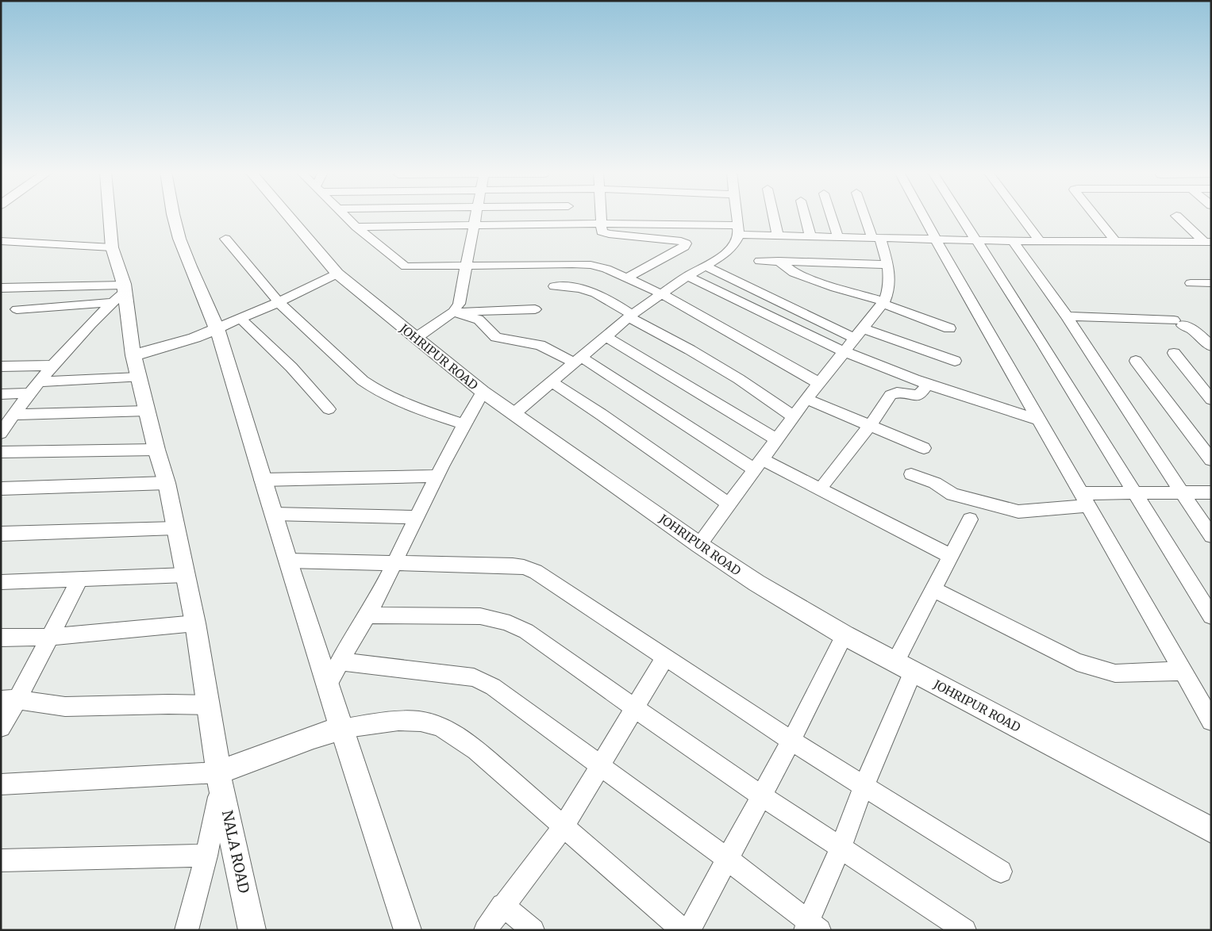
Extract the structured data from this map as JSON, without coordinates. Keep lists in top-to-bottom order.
{
  "streets": {
    "street": ["JOHRIPUR ROAD", "NALA ROAD"]
  }
}
